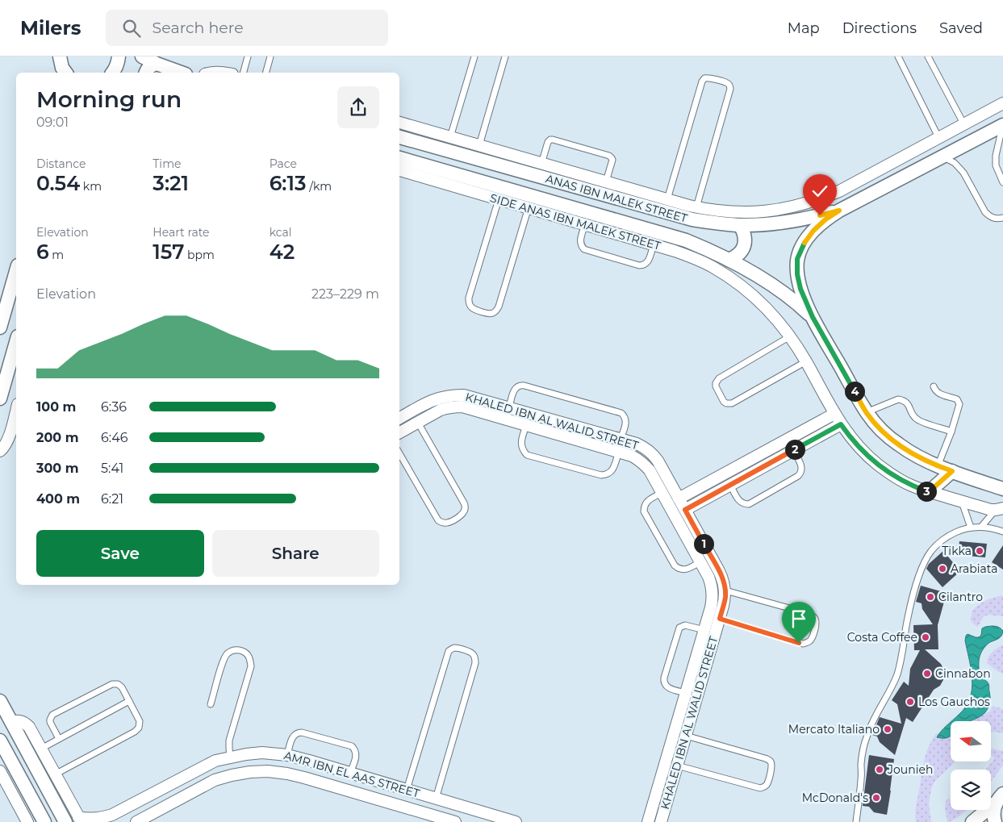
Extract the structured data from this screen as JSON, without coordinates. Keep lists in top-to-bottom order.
{
  "streets": {
    "street": [
      "ANAS IBN MALEK STREET",
      "SIDE ANAS IBN MALEK STREET",
      "KHALED IBN AL WALID STREET",
      "AMR IBN EL AAS STREET"
    ]
  },
  "places": [
    "Tikka",
    "Arabiata",
    "Cilantro",
    "Costa Coffee",
    "Cinnabon",
    "Los Gauchos",
    "Mercato Italiano",
    "Jounieh",
    "McDonald's"
  ],
  "north": "left",
  "page": {
    "header": "Milers",
    "search": "Search here",
    "nav": ["Map", "Directions", "Saved"],
    "heading": ["Morning run", "09:01"],
    "stats": [
      ["Distance", "0.54 km"],
      ["Time", "3:21"],
      ["Pace", "6:13 /km"],
      ["Elevation", "6 m"],
      ["Heart rate", "157 bpm"],
      ["kcal", "42"]
    ],
    "chart": ["Elevation", "223–229 m"],
    "pins": [
      "4",
      "2",
      "3",
      "1"
    ],
    "list": [
      {
        "name": "100 m",
        "note": "6:36"
      },
      {
        "name": "200 m",
        "note": "6:46"
      },
      {
        "name": "300 m",
        "note": "5:41"
      },
      {
        "name": "400 m",
        "note": "6:21"
      }
    ],
    "buttons": ["Save", "Share"]
  }
}
